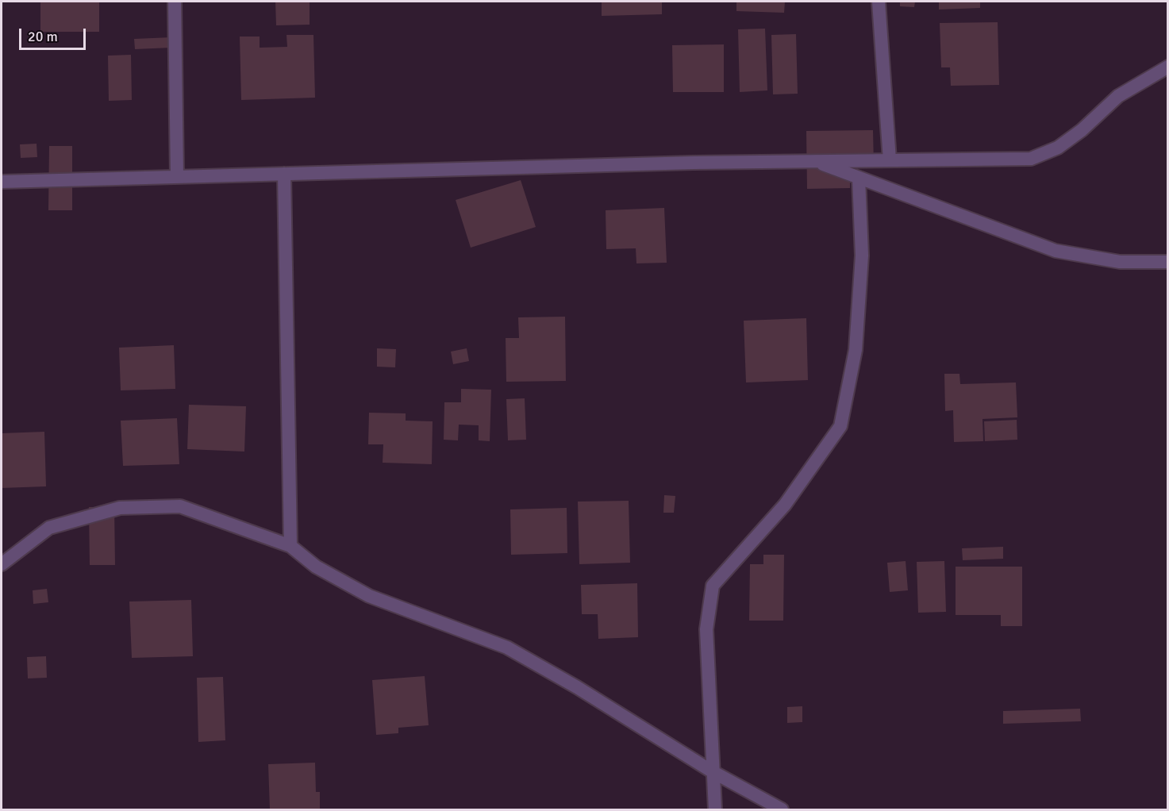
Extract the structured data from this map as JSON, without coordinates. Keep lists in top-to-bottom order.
{
  "scale_bar": "20 m"
}
